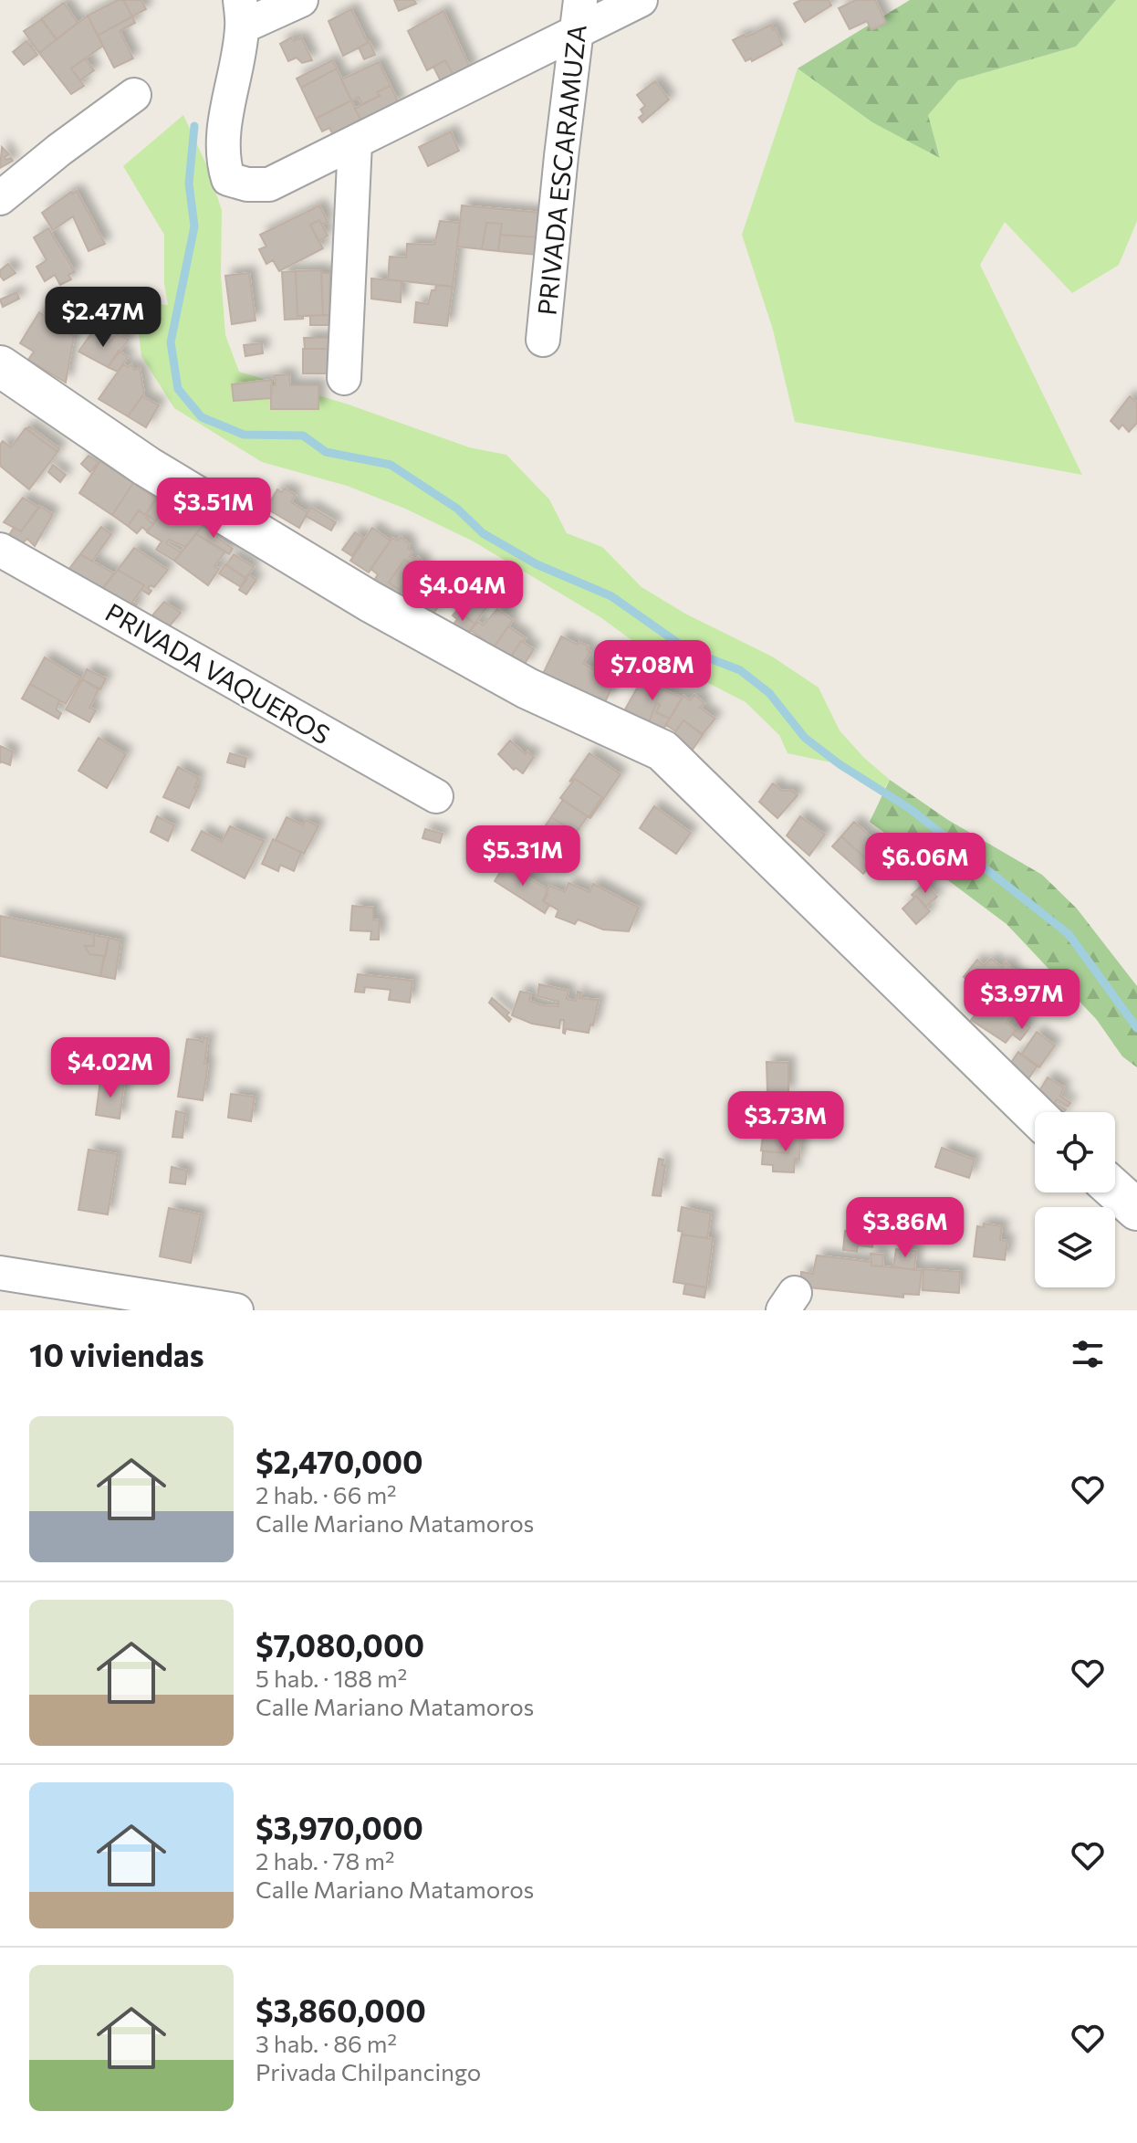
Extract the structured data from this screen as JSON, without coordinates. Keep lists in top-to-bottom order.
{
  "streets": {
    "street": ["PRIVADA ESCARAMUZA", "PRIVADA VAQUEROS"]
  },
  "page": {
    "price": [
      "$2.47M",
      "$3.51M",
      "$4.04M",
      "$7.08M",
      "$5.31M",
      "$6.06M",
      "$3.97M",
      "$4.02M",
      "$3.73M",
      "$3.86M"
    ],
    "heading": "10 viviendas",
    "list": [
      {
        "name": "$2,470,000",
        "note": "2 hab. · 66 m² · Calle Mariano Matamoros"
      },
      {
        "name": "$7,080,000",
        "note": "5 hab. · 188 m² · Calle Mariano Matamoros"
      },
      {
        "name": "$3,970,000",
        "note": "2 hab. · 78 m² · Calle Mariano Matamoros"
      },
      {
        "name": "$3,860,000",
        "note": "3 hab. · 86 m² · Privada Chilpancingo"
      }
    ]
  }
}
